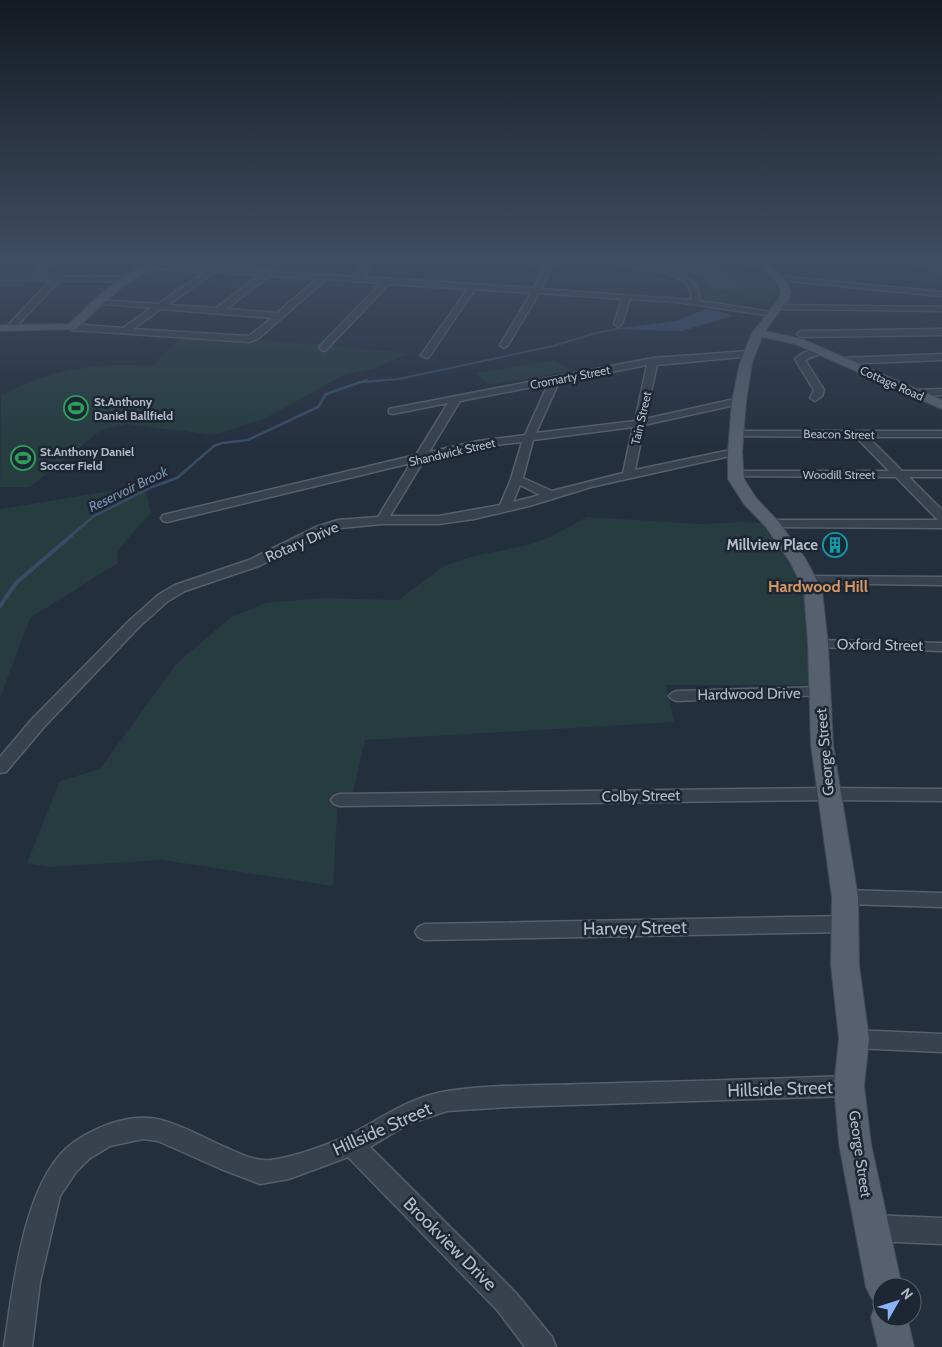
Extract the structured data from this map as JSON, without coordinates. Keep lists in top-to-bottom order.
{
  "streets": {
    "main road": ["Cottage Road", "George Street"],
    "street": [
      "Cromarty Street",
      "Tain Street",
      "Beacon Street",
      "Shandwick Street",
      "Woodill Street",
      "Rotary Drive",
      "Oxford Street",
      "Hardwood Drive",
      "Colby Street",
      "Harvey Street",
      "Hillside Street",
      "Brookview Drive"
    ]
  },
  "crossings": [
    ["Cromarty Street", "Tain Street"],
    ["Cromarty Street", "George Street"],
    ["Cottage Road", "George Street"],
    ["Tain Street", "Shandwick Street"],
    ["Tain Street", "Rotary Drive"],
    ["Beacon Street", "George Street"],
    ["Shandwick Street", "George Street"],
    ["Woodill Street", "George Street"],
    ["Rotary Drive", "George Street"],
    ["Oxford Street", "George Street"],
    ["Hardwood Drive", "George Street"],
    ["George Street", "Colby Street"],
    ["George Street", "Harvey Street"],
    ["George Street", "Hillside Street"],
    ["Hillside Street", "Brookview Drive"]
  ],
  "districts": ["Hardwood Hill"],
  "water": ["Reservoir Brook"],
  "places": {
    "sports": ["St.Anthony Daniel Ballfield", "St.Anthony Daniel Soccer Field"],
    "building": ["Millview Place"]
  },
  "north": "top right"
}
